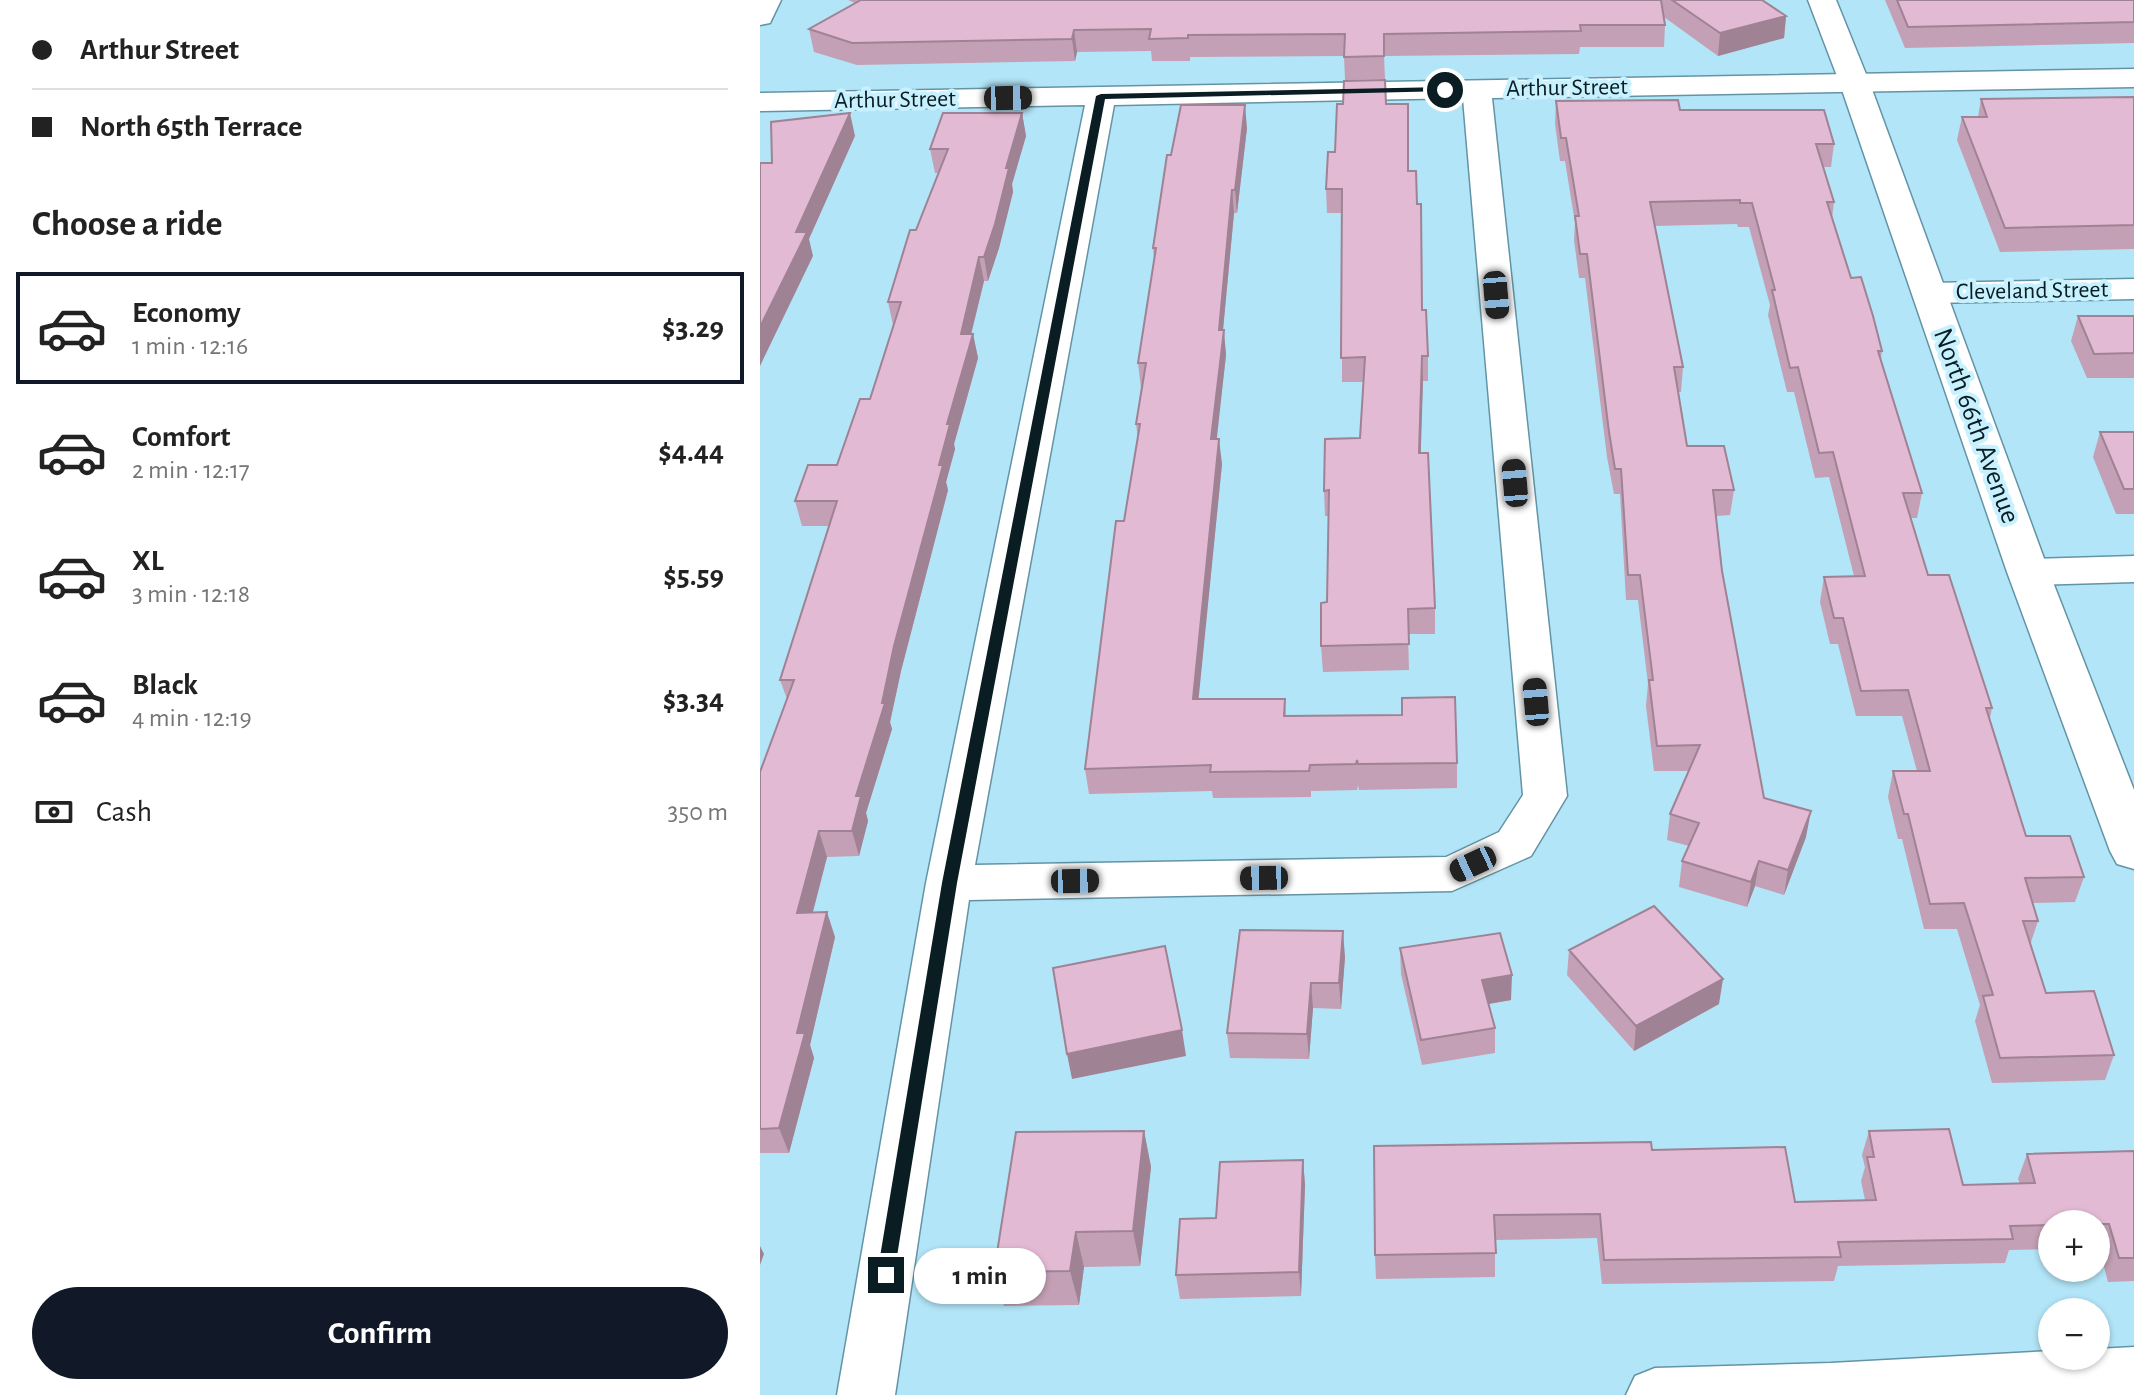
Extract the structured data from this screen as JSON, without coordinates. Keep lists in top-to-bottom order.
{
  "streets": {
    "street": ["Arthur Street", "Cleveland Street", "North 66th Avenue"]
  },
  "crossings": [
    ["Arthur Street", "North 66th Avenue"],
    ["Cleveland Street", "North 66th Avenue"]
  ],
  "page": {
    "banner": ["Arthur Street", "North 65th Terrace"],
    "heading": "Choose a ride",
    "list": [
      {
        "name": "Economy",
        "note": "1 min · 12:16",
        "value": "$3.29"
      },
      {
        "name": "Comfort",
        "note": "2 min · 12:17",
        "value": "$4.44"
      },
      {
        "name": "XL",
        "note": "3 min · 12:18",
        "value": "$5.59"
      },
      {
        "name": "Black",
        "note": "4 min · 12:19",
        "value": "$3.34"
      }
    ],
    "pay": ["Cash", "350 m"],
    "map_buttons": ["+", "−"],
    "bubble": "1 min",
    "buttons": "Confirm"
  }
}
